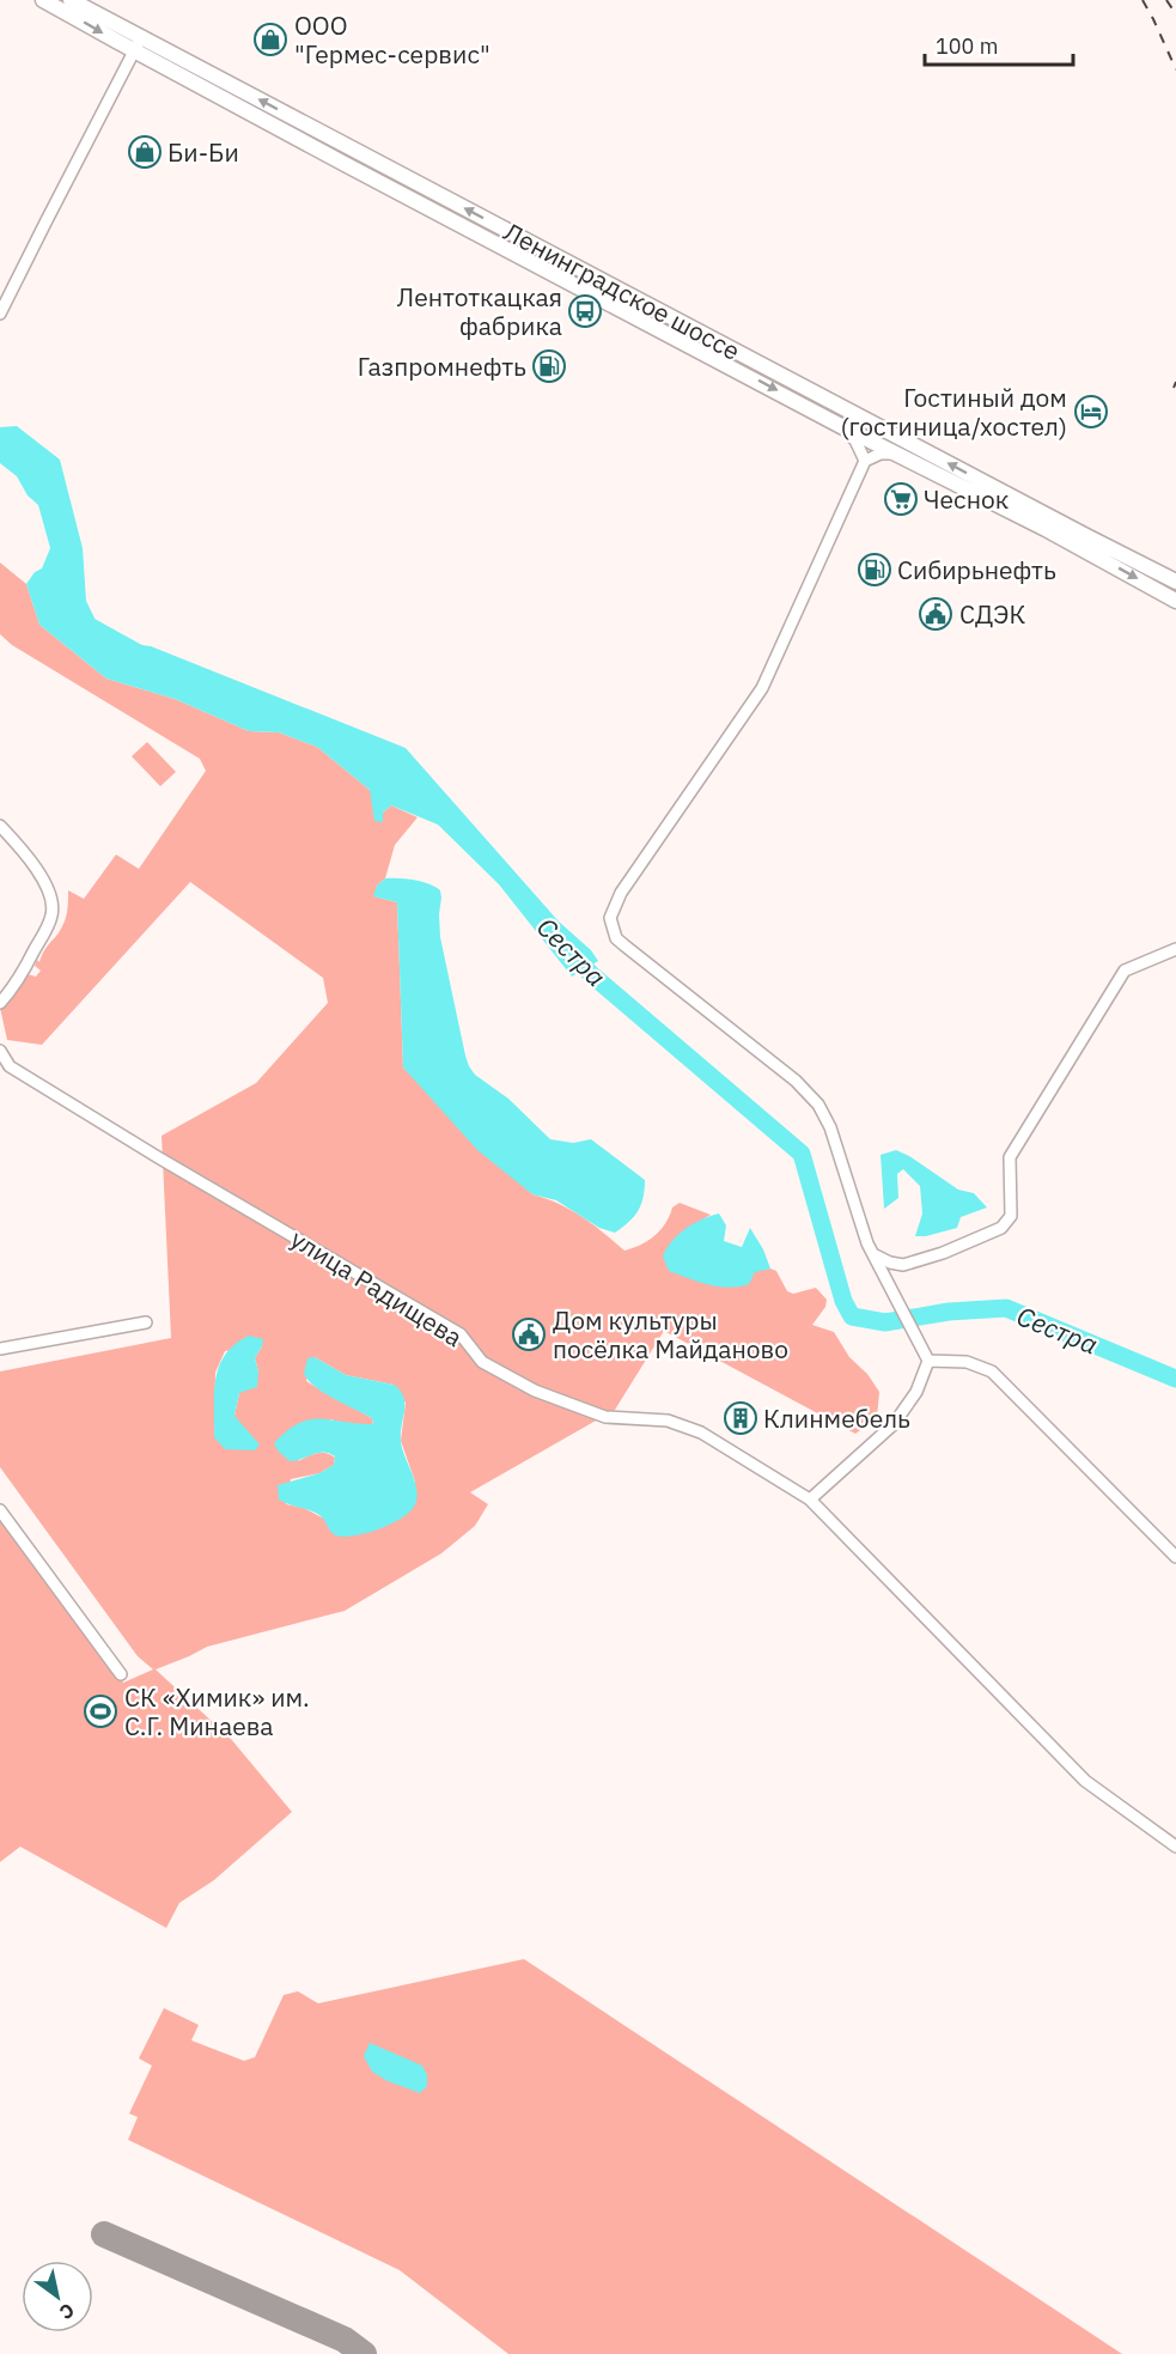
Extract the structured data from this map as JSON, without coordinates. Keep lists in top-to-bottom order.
{
  "streets": {
    "highway": ["Ленинградское шоссе"],
    "street": ["улица Радищева"]
  },
  "water": ["Сестра"],
  "places": {
    "shop": ["ООО \"Гермес-сервис\"", "Би-Би"],
    "bus stop": ["Лентоткацкая фабрика"],
    "fuel station": ["Газпромнефть", "Сибирьнефть"],
    "hotel": ["Гостиный дом (гостиница/хостел)"],
    "supermarket": ["Чеснок"],
    "public building": ["СДЭК", "Дом культуры посёлка Майданово"],
    "building": ["Клинмебель"],
    "sports": ["СК «Химик» им. С.Г. Минаева"]
  },
  "scale_bar": "100 m",
  "north": "bottom right"
}
